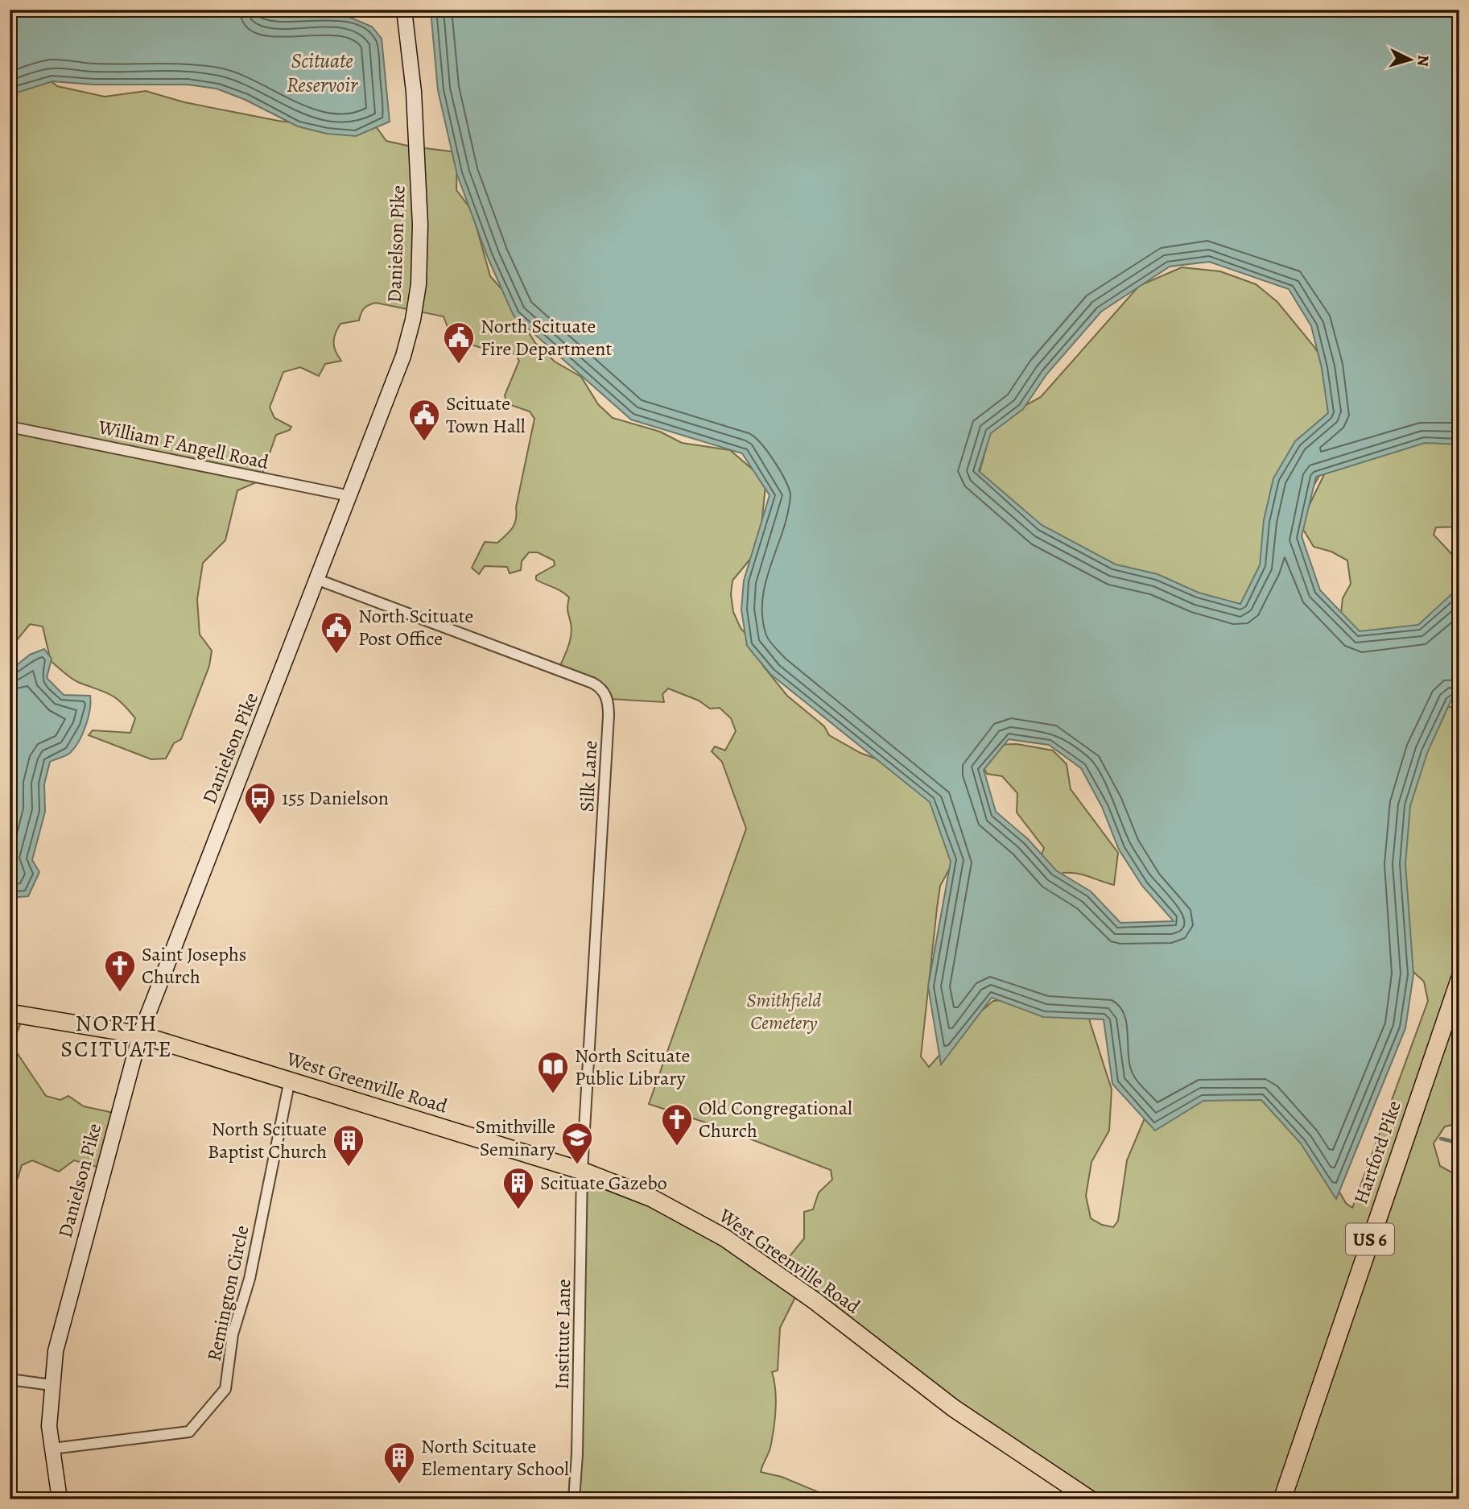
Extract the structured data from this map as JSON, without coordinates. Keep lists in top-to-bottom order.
{
  "streets": {
    "main road": [
      "Danielson Pike",
      "West Greenville Road",
      "Hartford Pike",
      "US 6"
    ],
    "street": [
      "William F Angell Road",
      "Silk Lane",
      "Remington Circle",
      "Institute Lane"
    ]
  },
  "crossings": [
    ["Danielson Pike", "William F Angell Road"],
    ["Danielson Pike", "Silk Lane"],
    ["Danielson Pike", "West Greenville Road"],
    ["Danielson Pike", "Remington Circle"],
    ["Silk Lane", "West Greenville Road"],
    ["Silk Lane", "Institute Lane"],
    ["West Greenville Road", "Remington Circle"],
    ["West Greenville Road", "Institute Lane"]
  ],
  "districts": ["NORTH SCITUATE"],
  "water": ["Scituate Reservoir"],
  "parks": ["Smithfield Cemetery"],
  "places": {
    "public building": ["North Scituate Fire Department", "Scituate Town Hall", "North Scituate Post Office"],
    "bus stop": ["155 Danielson"],
    "church": ["Saint Josephs Church", "Old Congregational Church"],
    "library": ["North Scituate Public Library"],
    "school or university": ["Smithville Seminary"],
    "building": ["North Scituate Baptist Church", "Scituate Gazebo", "North Scituate Elementary School"]
  },
  "north": "right"
}
